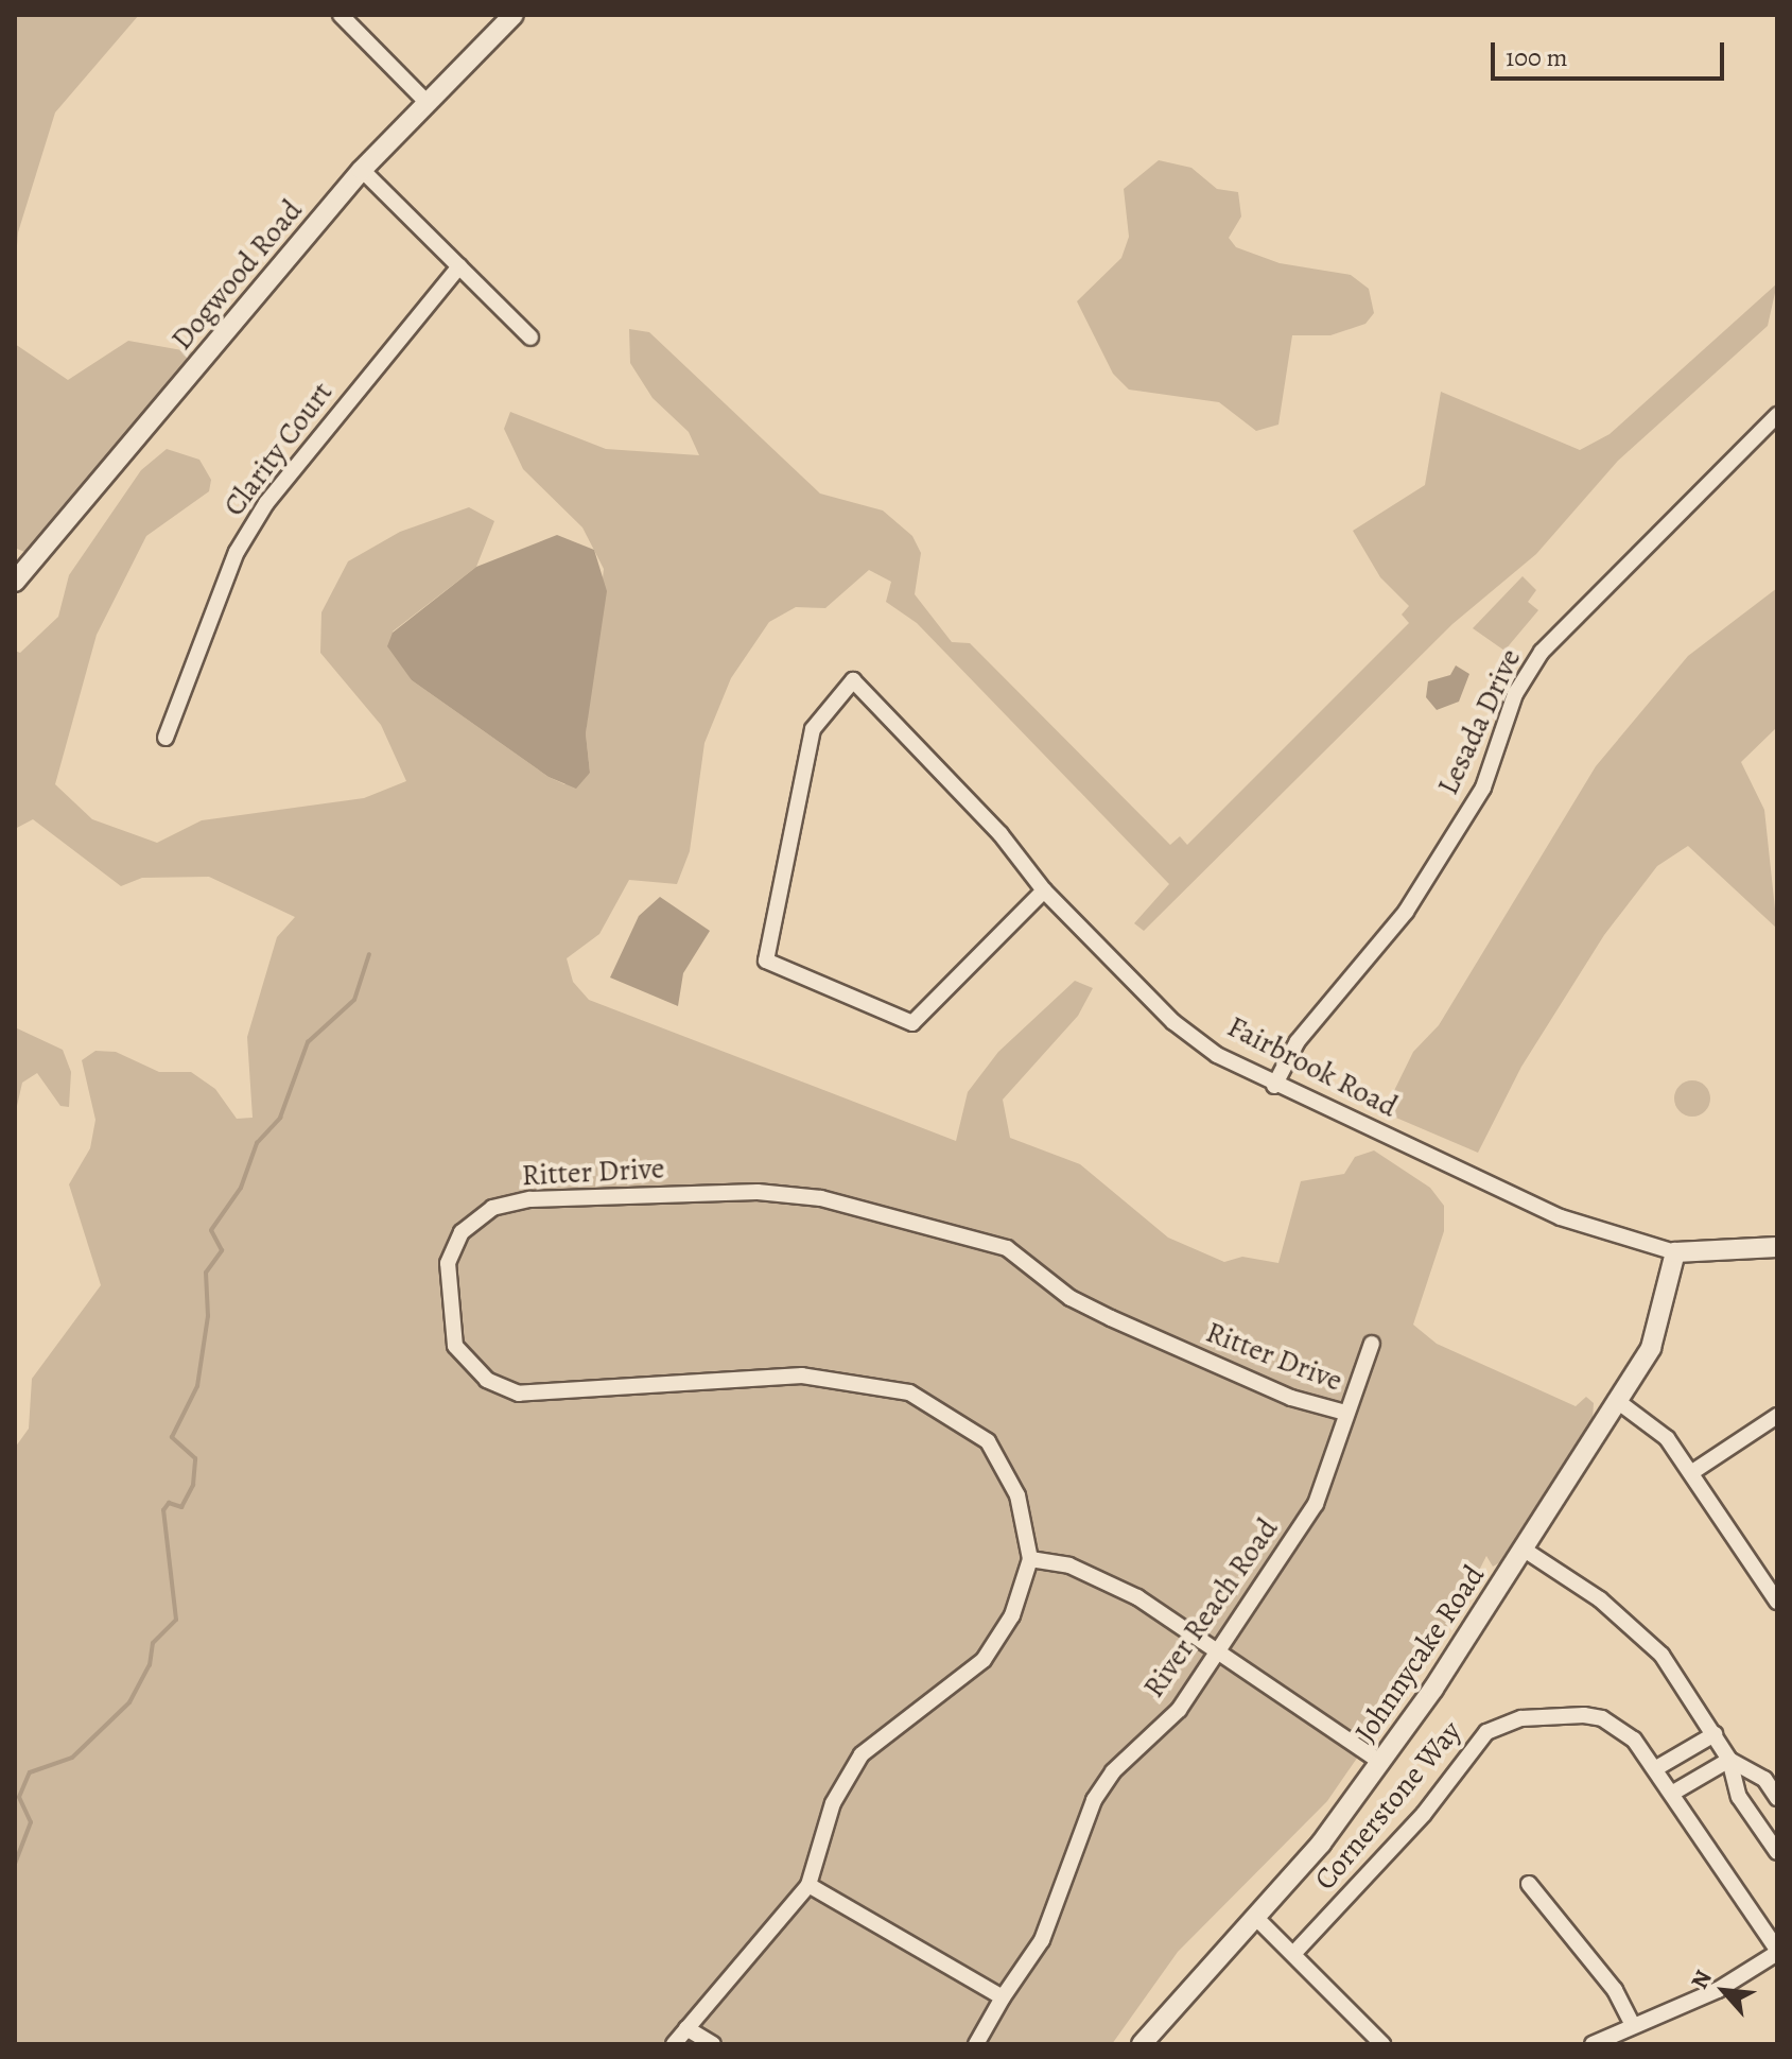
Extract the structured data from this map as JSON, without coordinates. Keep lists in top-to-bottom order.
{
  "streets": {
    "street": [
      "Dogwood Road",
      "Clarity Court",
      "Lesada Drive",
      "Fairbrook Road",
      "Ritter Drive",
      "River Reach Road",
      "Johnnycake Road",
      "Cornerstone Way"
    ]
  },
  "crossings": [
    ["Lesada Drive", "Fairbrook Road"],
    ["Fairbrook Road", "Johnnycake Road"],
    ["Ritter Drive", "River Reach Road"]
  ],
  "scale_bar": "100 m",
  "north": "top left"
}
